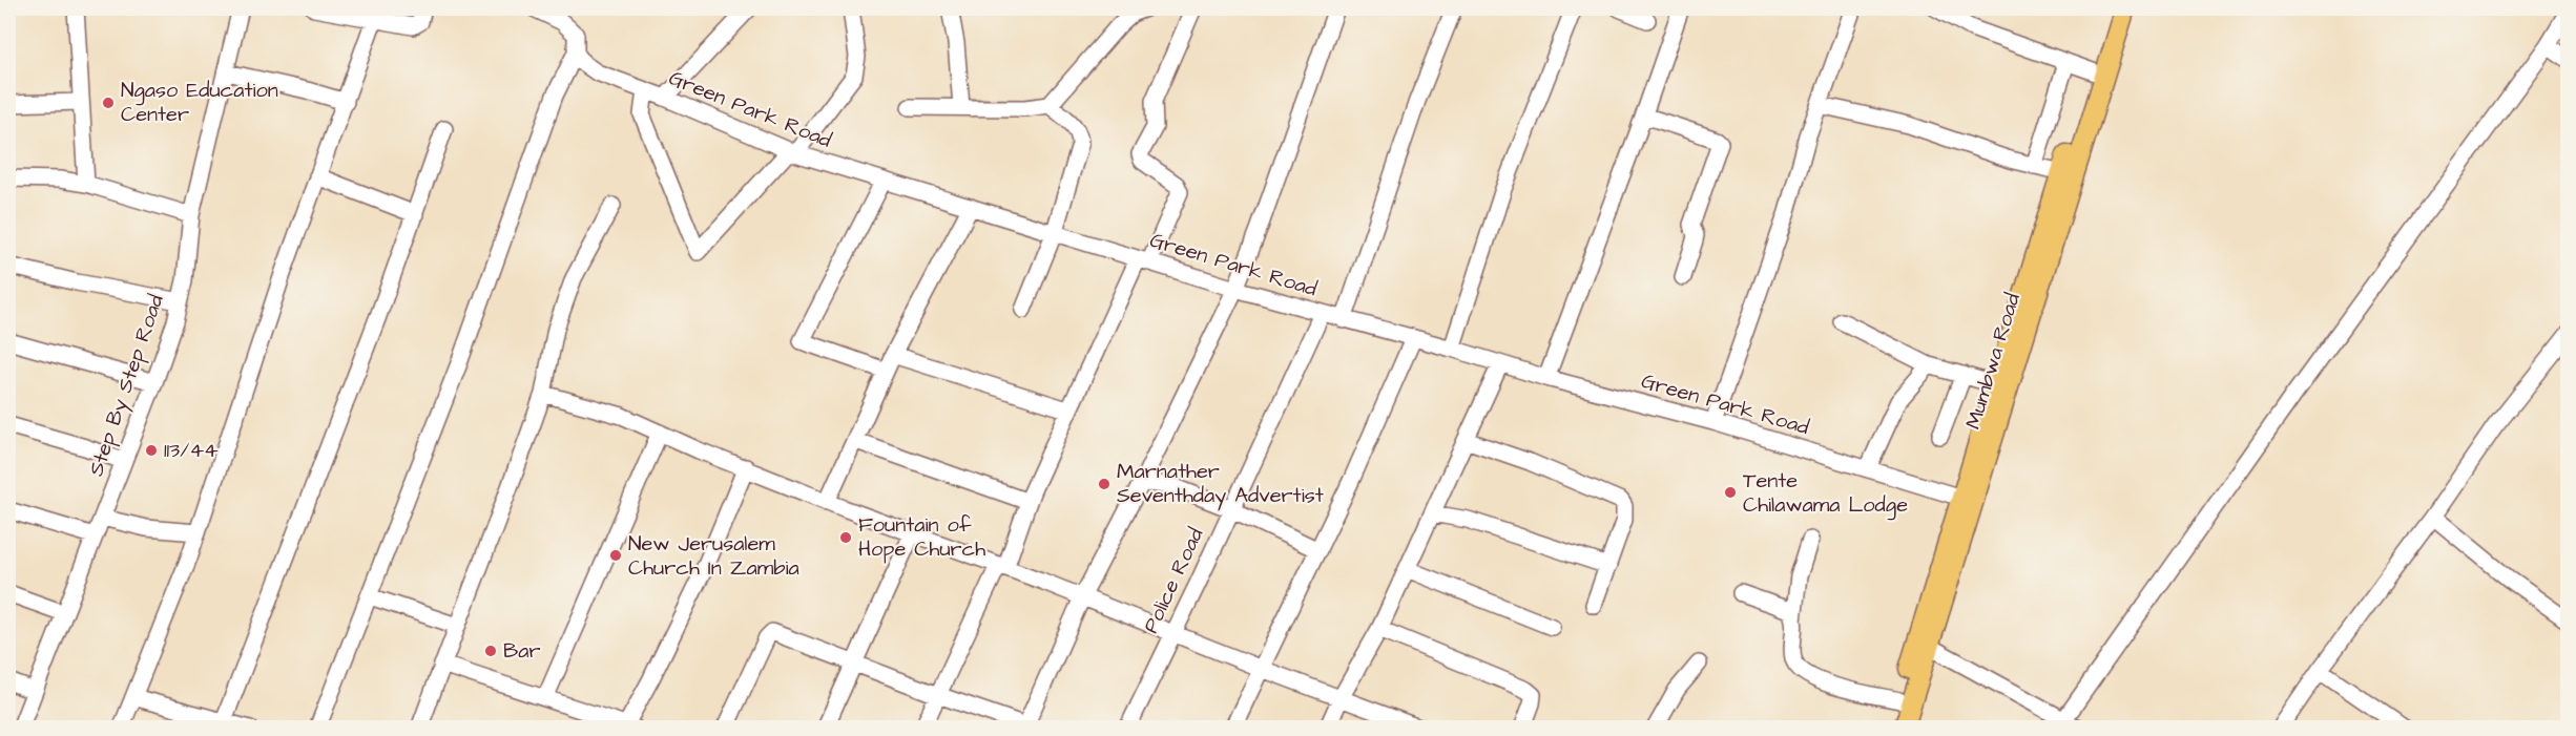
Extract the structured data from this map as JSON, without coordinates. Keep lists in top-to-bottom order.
{
  "streets": {
    "main road": ["Mumbwa Road"],
    "street": ["Green Park Road", "Step By Step Road", "Police Road"]
  },
  "crossings": [
    ["Green Park Road", "Mumbwa Road"],
    ["Green Park Road", "Police Road"]
  ],
  "places": [
    "Ngaso Education Center",
    "113/44",
    "Marnather Seventhday Advertist",
    "Tente Chilawama Lodge",
    "Fountain of Hope Church",
    "New Jerusalem Church In Zambia",
    "Bar"
  ]
}
